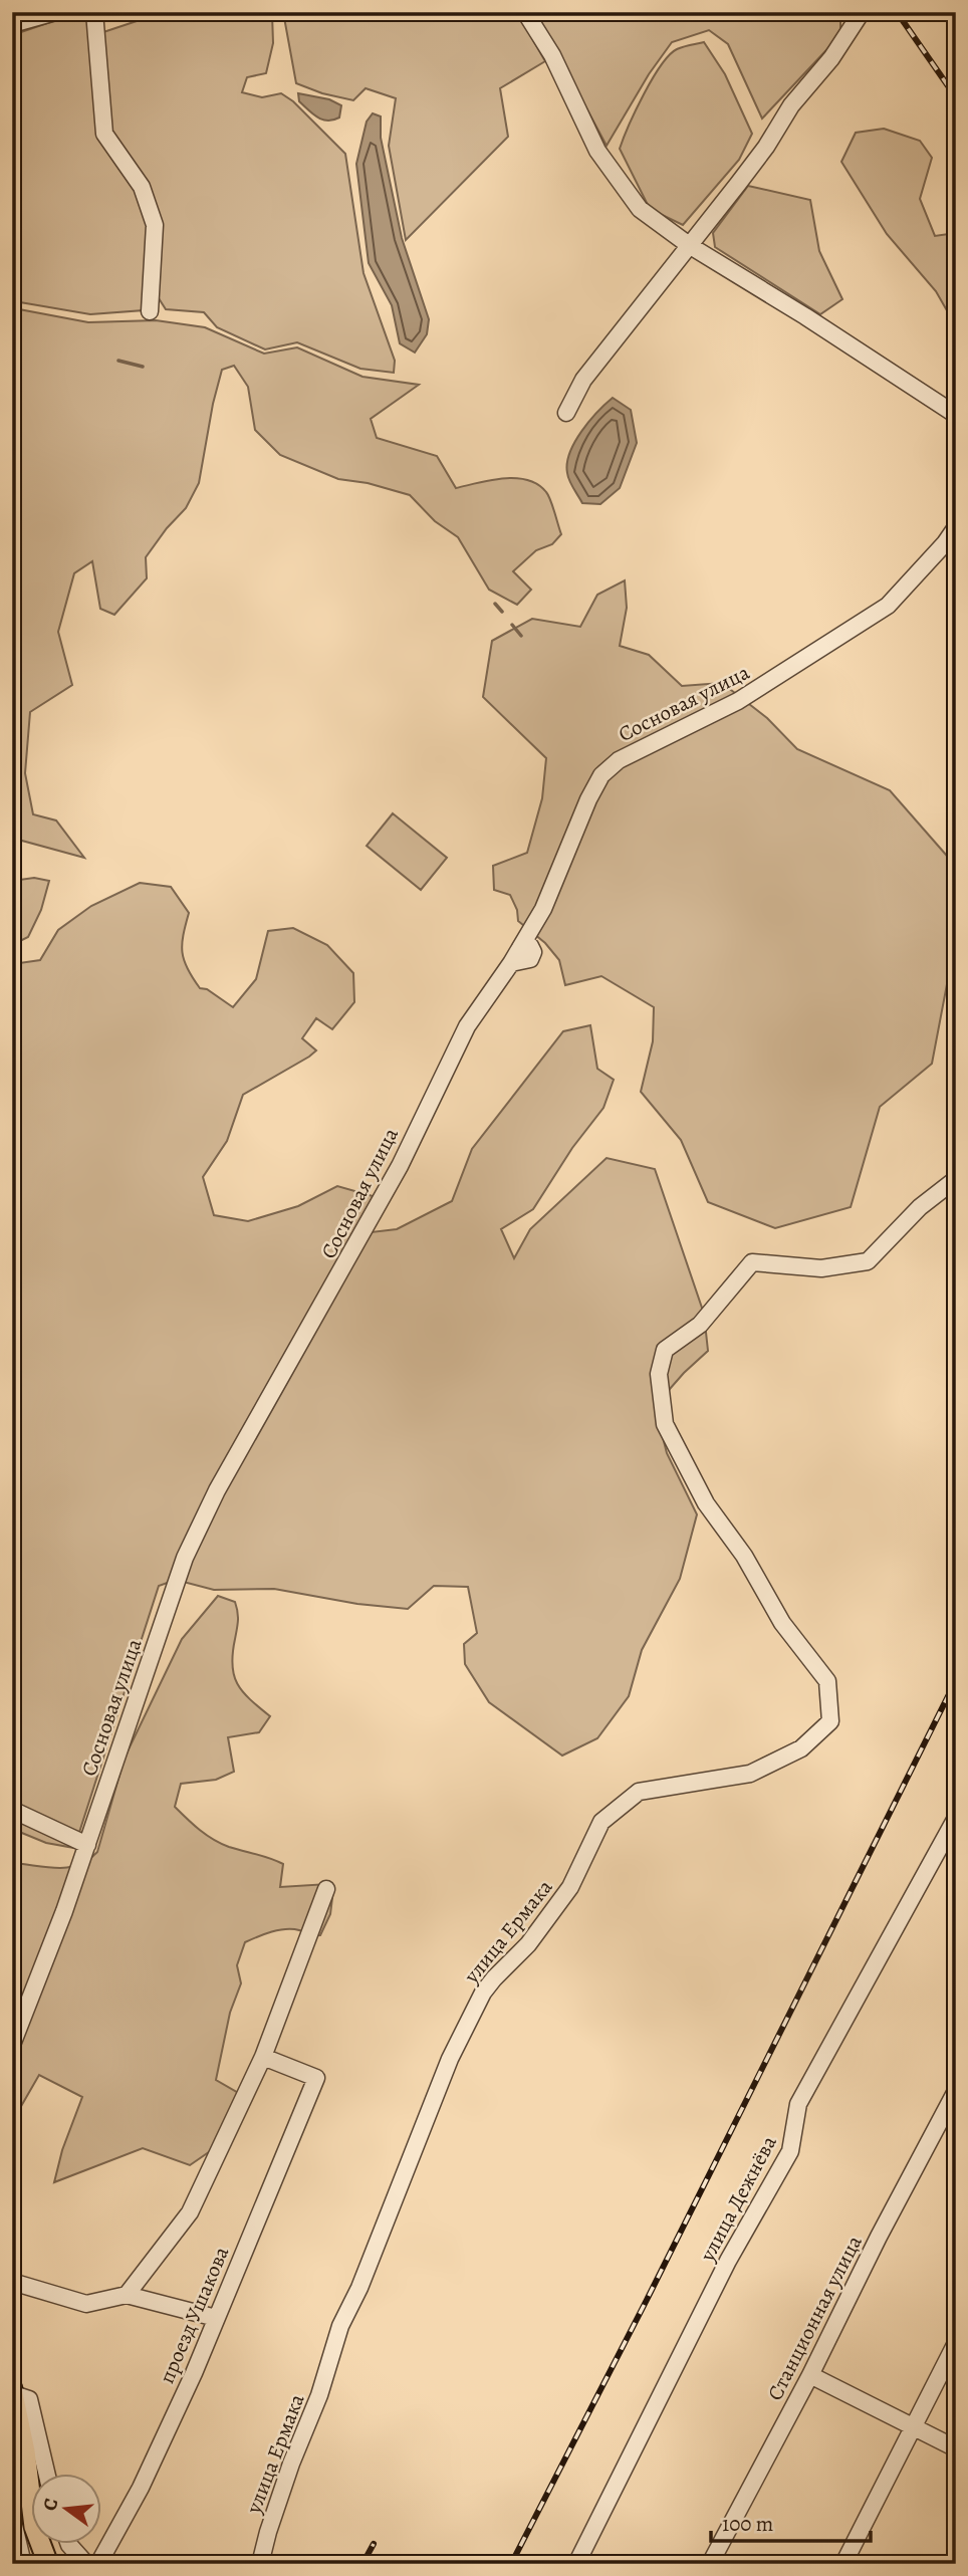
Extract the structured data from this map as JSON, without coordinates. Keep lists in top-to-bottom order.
{
  "streets": {
    "street": [
      "Сосновая улица",
      "улица Ермака",
      "улица Дежнёва",
      "проезд Ушакова",
      "Станционная улица"
    ]
  },
  "scale_bar": "100 m",
  "north": "left"
}
